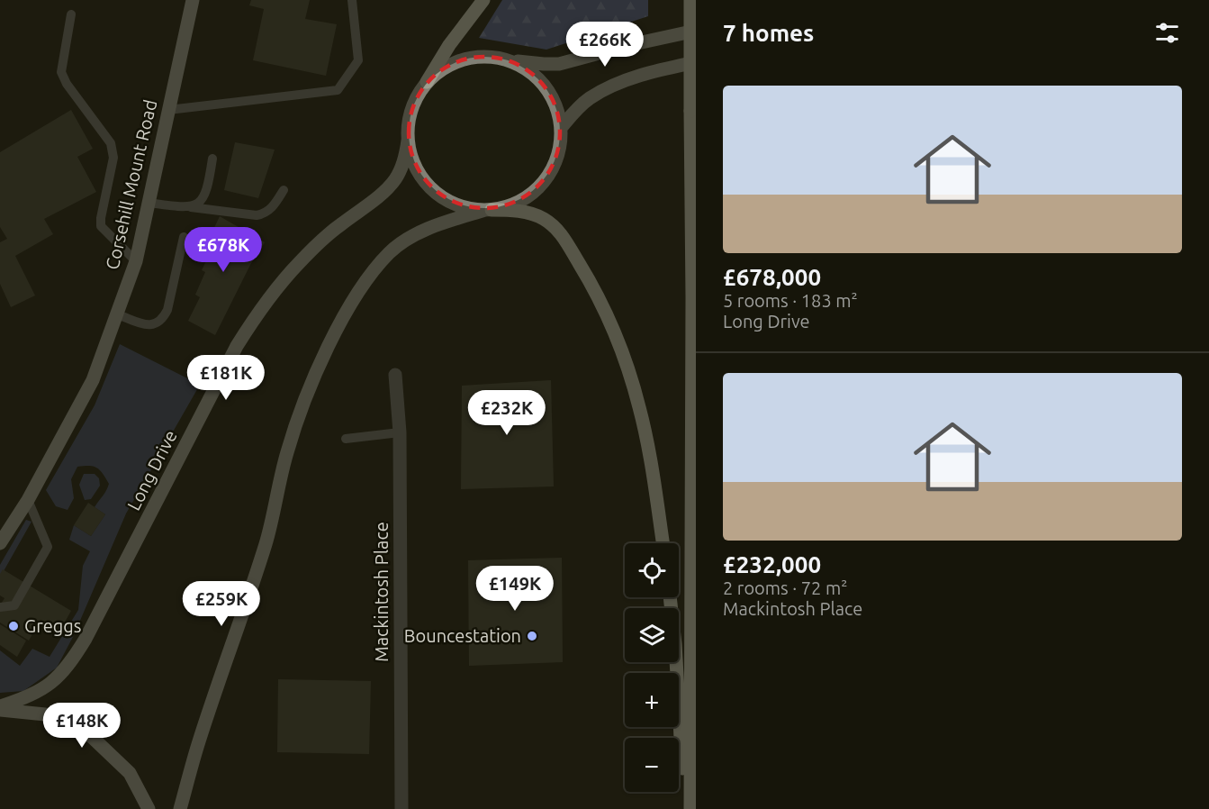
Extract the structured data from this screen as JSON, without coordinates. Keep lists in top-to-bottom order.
{
  "streets": {
    "main road": ["Corsehill Mount Road", "Long Drive"],
    "street": ["Mackintosh Place"]
  },
  "places": ["Greggs", "Bouncestation"],
  "page": {
    "heading": "7 homes",
    "price": [
      "£266K",
      "£678K",
      "£181K",
      "£232K",
      "£149K",
      "£259K",
      "£148K"
    ],
    "list": [
      {
        "name": "£678,000",
        "note": "5 rooms · 183 m² · Long Drive"
      },
      {
        "name": "£232,000",
        "note": "2 rooms · 72 m² · Mackintosh Place"
      }
    ],
    "map_buttons": ["+", "−"]
  }
}
